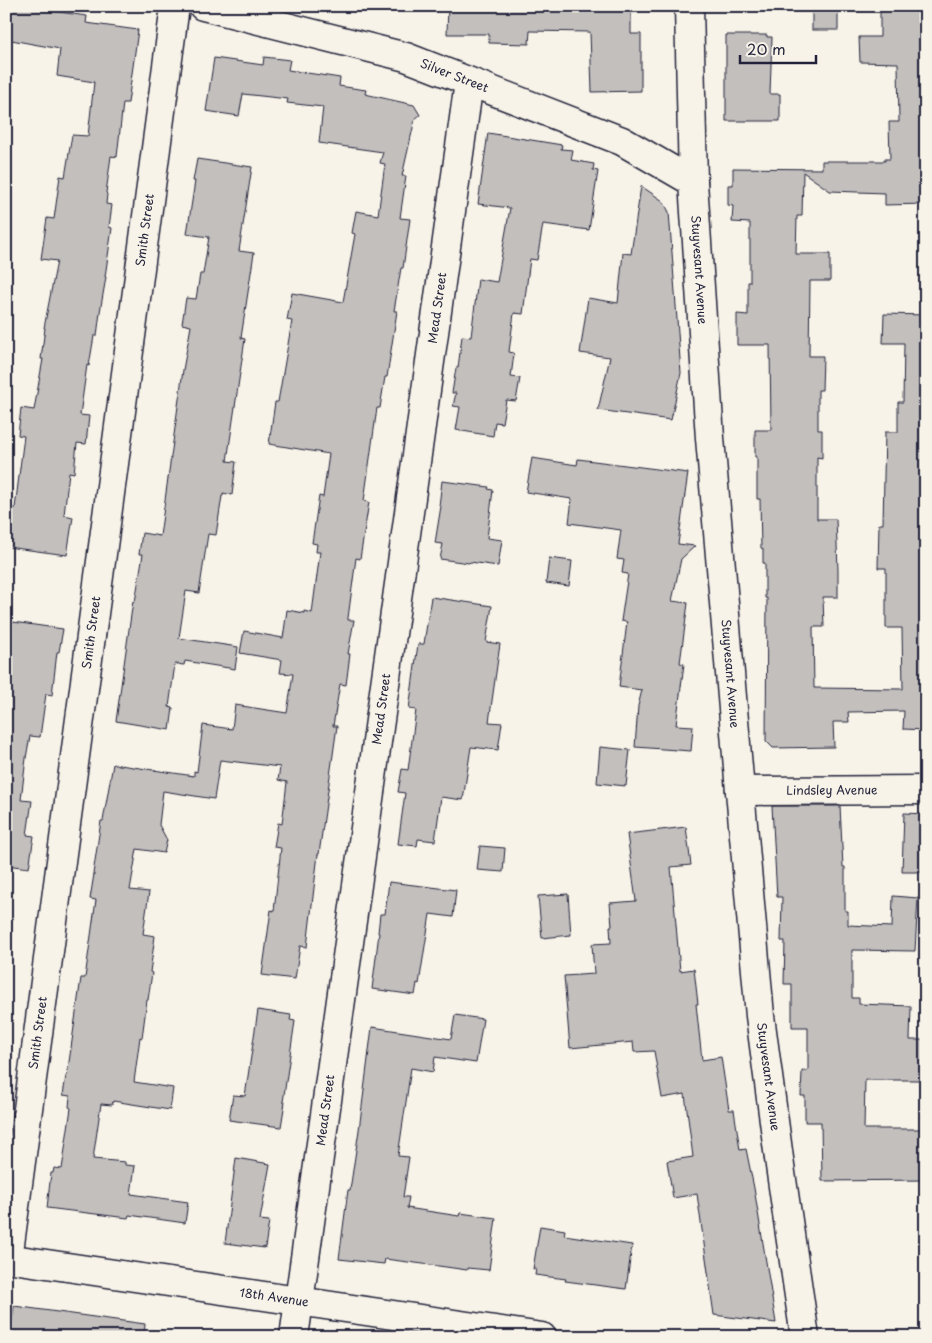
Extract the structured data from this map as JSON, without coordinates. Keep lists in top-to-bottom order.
{
  "streets": {
    "street": [
      "Silver Street",
      "Smith Street",
      "Stuyvesant Avenue",
      "Mead Street",
      "Lindsley Avenue",
      "18th Avenue"
    ]
  },
  "crossings": [
    ["Silver Street", "Stuyvesant Avenue"],
    ["Silver Street", "Mead Street"],
    ["Smith Street", "18th Avenue"],
    ["Stuyvesant Avenue", "Lindsley Avenue"],
    ["Mead Street", "18th Avenue"]
  ],
  "scale_bar": "20 m"
}
